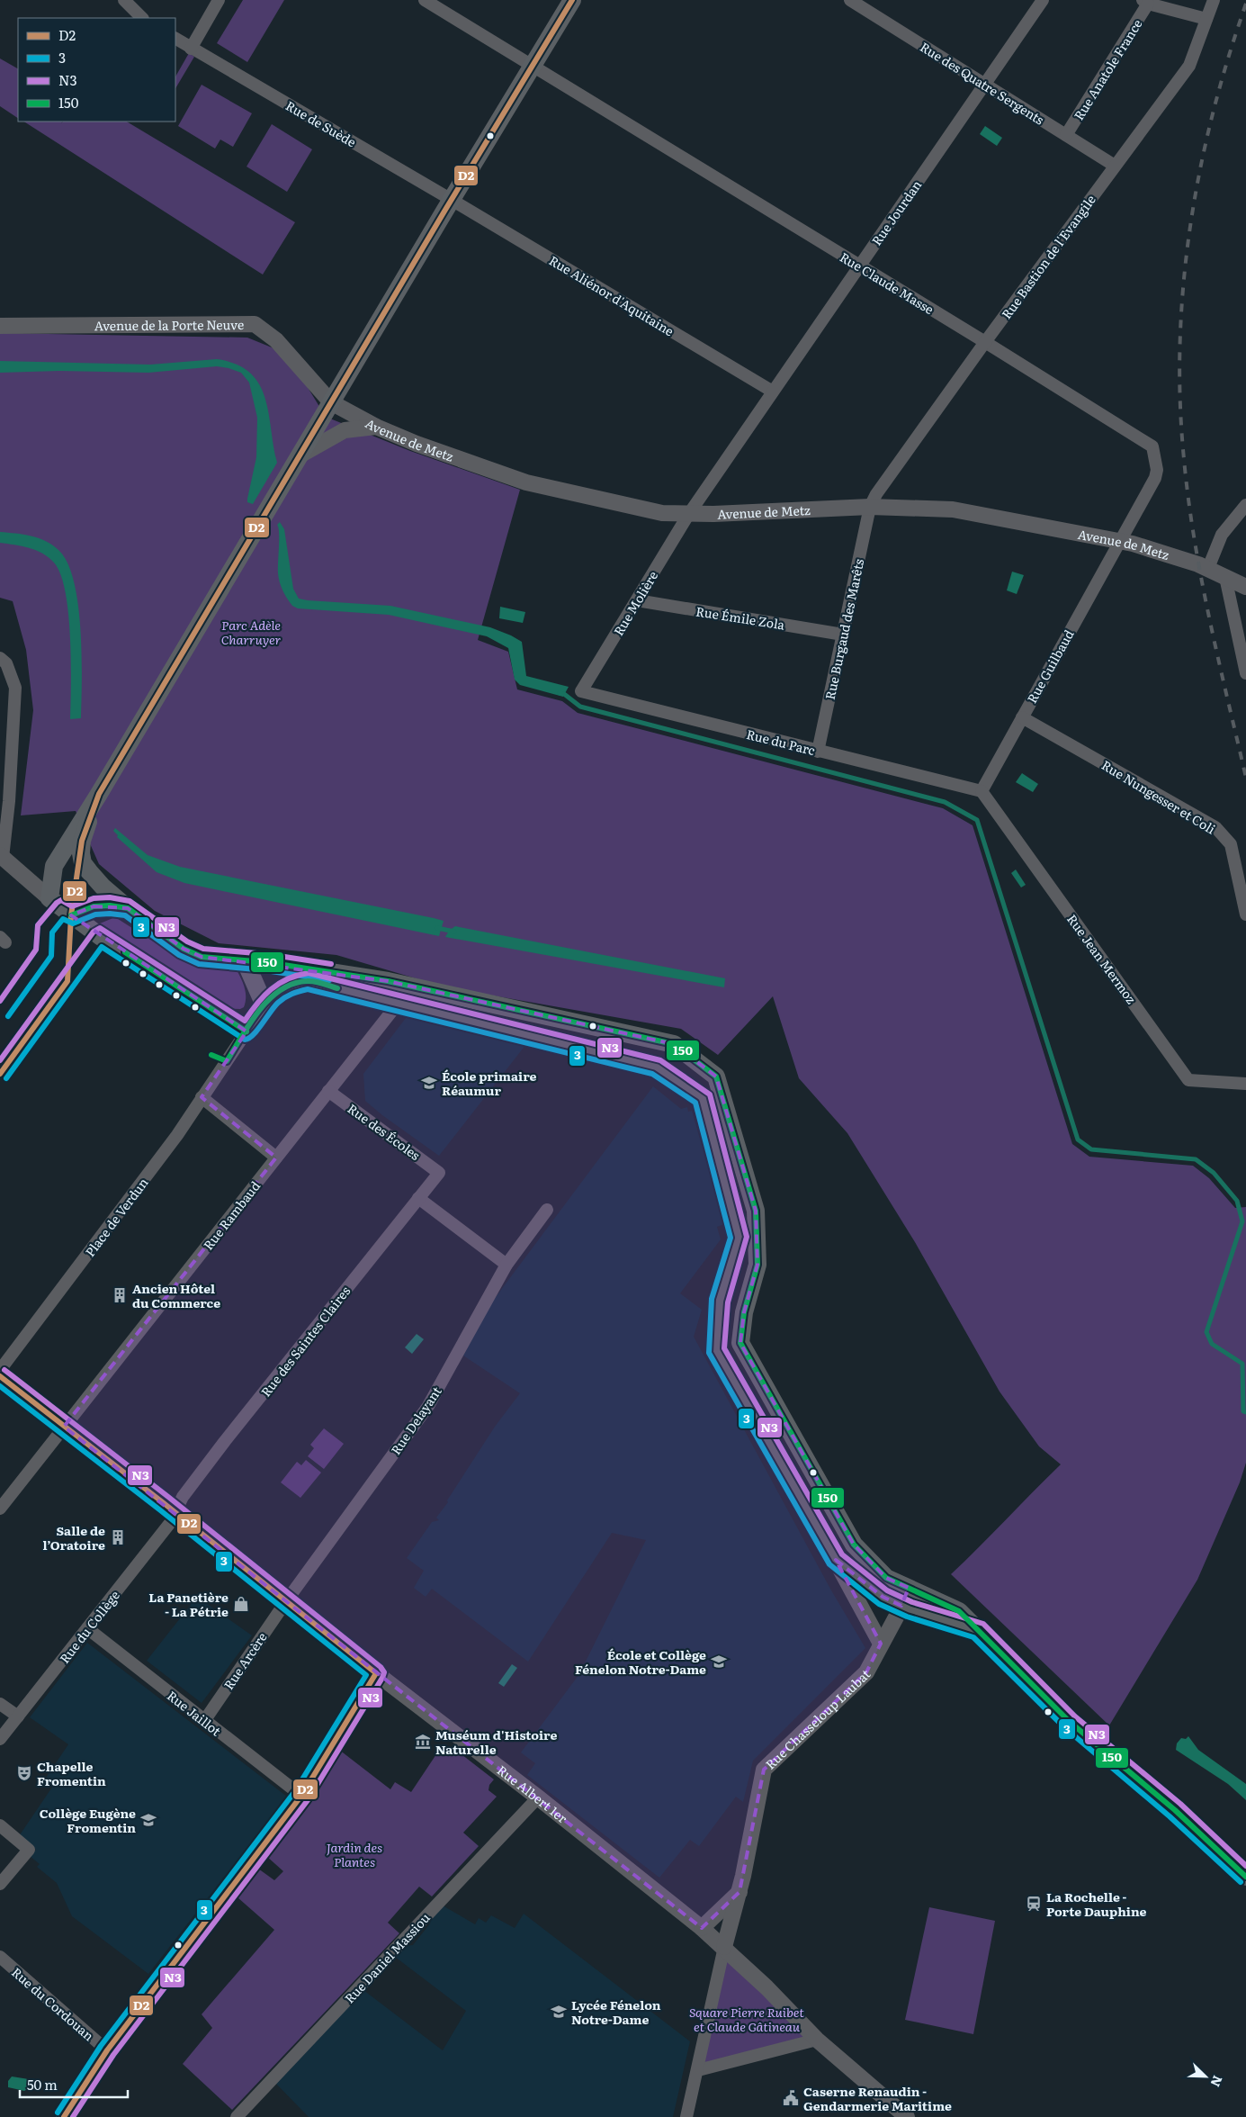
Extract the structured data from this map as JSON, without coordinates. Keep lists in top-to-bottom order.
{
  "streets": {
    "street": [
      "Rue Anatole France",
      "Rue des Quatre Sergents",
      "Rue de Suède",
      "Rue Jourdan",
      "Rue Bastion de l'Evangile",
      "Rue Claude Masse",
      "Rue Aliénor d'Aquitaine",
      "Avenue de la Porte Neuve",
      "Avenue de Metz",
      "Rue Molière",
      "Rue Émile Zola",
      "Rue Burgaud des Marêts",
      "Rue Guilbaud",
      "Rue du Parc",
      "Rue Nungesser et Coli",
      "Rue Jean Mermoz",
      "Rue des Écoles",
      "Rue Rambaud",
      "Place de Verdun",
      "Rue des Saintes Claires",
      "Rue Delayant",
      "Rue du Collège",
      "Rue Arcère",
      "Rue Jaillot",
      "Rue Chasseloup Laubat",
      "Rue Albert 1er",
      "Rue Daniel Massiou",
      "Rue du Cordouan"
    ]
  },
  "crossings": [
    ["Rue Anatole France", "Rue des Quatre Sergents"],
    ["Rue des Quatre Sergents", "Rue Jourdan"],
    ["Rue des Quatre Sergents", "Rue Bastion de l'Evangile"],
    ["Rue de Suède", "Rue Aliénor d'Aquitaine"],
    ["Rue Jourdan", "Rue Claude Masse"],
    ["Rue Jourdan", "Rue Aliénor d'Aquitaine"],
    ["Rue Jourdan", "Avenue de Metz"],
    ["Rue Jourdan", "Rue Molière"],
    ["Rue Bastion de l'Evangile", "Rue Claude Masse"],
    ["Rue Bastion de l'Evangile", "Avenue de Metz"],
    ["Rue Bastion de l'Evangile", "Rue Burgaud des Marêts"],
    ["Rue Claude Masse", "Avenue de Metz"],
    ["Rue Claude Masse", "Rue Guilbaud"],
    ["Avenue de la Porte Neuve", "Avenue de Metz"],
    ["Avenue de Metz", "Rue Molière"],
    ["Avenue de Metz", "Rue Burgaud des Marêts"],
    ["Avenue de Metz", "Rue Guilbaud"],
    ["Rue Molière", "Rue Émile Zola"],
    ["Rue Molière", "Rue du Parc"],
    ["Rue Émile Zola", "Rue Burgaud des Marêts"],
    ["Rue Burgaud des Marêts", "Rue du Parc"],
    ["Rue Guilbaud", "Rue du Parc"],
    ["Rue Guilbaud", "Rue Nungesser et Coli"],
    ["Rue Guilbaud", "Rue Jean Mermoz"],
    ["Rue du Parc", "Rue Jean Mermoz"],
    ["Rue des Écoles", "Rue Rambaud"],
    ["Rue des Écoles", "Rue des Saintes Claires"],
    ["Rue Rambaud", "Rue Albert 1er"],
    ["Rue des Saintes Claires", "Rue du Collège"],
    ["Rue des Saintes Claires", "Rue Albert 1er"],
    ["Rue Delayant", "Rue Arcère"],
    ["Rue Delayant", "Rue Albert 1er"],
    ["Rue du Collège", "Rue Jaillot"],
    ["Rue du Collège", "Rue Albert 1er"],
    ["Rue Arcère", "Rue Jaillot"],
    ["Rue Arcère", "Rue Albert 1er"],
    ["Rue Chasseloup Laubat", "Rue Albert 1er"],
    ["Rue Albert 1er", "Rue Daniel Massiou"]
  ],
  "parks": ["Parc Adèle Charruyer", "Jardin des Plantes", "Square Pierre Ruibet et Claude Gâtineau"],
  "places": {
    "school or university": [
      "École primaire Réaumur",
      "École et Collège Fénelon Notre-Dame",
      "Collège Eugène Fromentin",
      "Lycée Fénelon Notre-Dame"
    ],
    "building": ["Ancien Hôtel du Commerce", "Salle de l’Oratoire"],
    "shop": ["La Panetière - La Pétrie"],
    "museum": ["Muséum d'Histoire Naturelle"],
    "theatre": ["Chapelle Fromentin"],
    "station": ["La Rochelle - Porte Dauphine"],
    "public building": ["Caserne Renaudin - Gendarmerie Maritime"]
  },
  "lines": [
    "transit line D2",
    "transit line N3",
    "transit line 150",
    "transit line 3"
  ],
  "legend": [
    "D2",
    "3",
    "N3",
    "150"
  ],
  "scale_bar": "50 m",
  "north": "bottom right"
}
